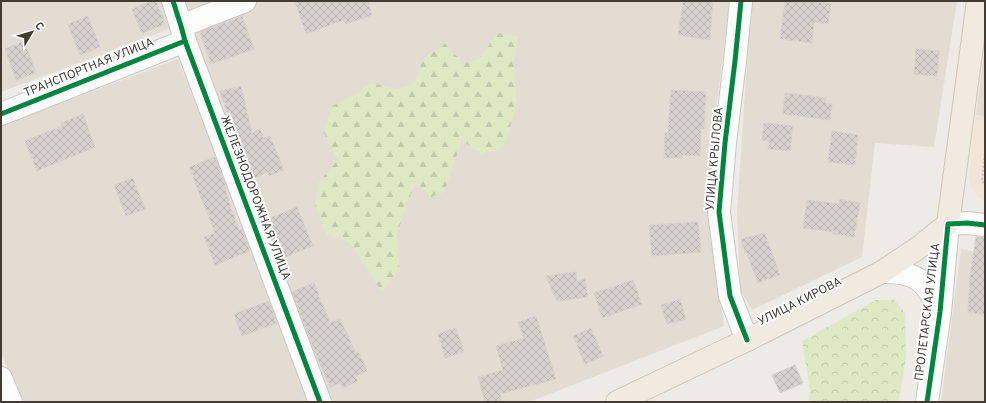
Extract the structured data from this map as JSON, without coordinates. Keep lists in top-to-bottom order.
{
  "streets": {
    "main road": ["УЛИЦА КИРОВА", "ПРОЛЕТАРСКАЯ УЛИЦА"],
    "street": ["ТРАНСПОРТНАЯ УЛИЦА", "УЛИЦА КРЫЛОВА", "ЖЕЛЕЗНОДОРОЖНАЯ УЛИЦА"]
  },
  "crossings": [
    ["ТРАНСПОРТНАЯ УЛИЦА", "ЖЕЛЕЗНОДОРОЖНАЯ УЛИЦА"],
    ["УЛИЦА КРЫЛОВА", "УЛИЦА КИРОВА"],
    ["УЛИЦА КИРОВА", "ПРОЛЕТАРСКАЯ УЛИЦА"]
  ],
  "north": "top right"
}
